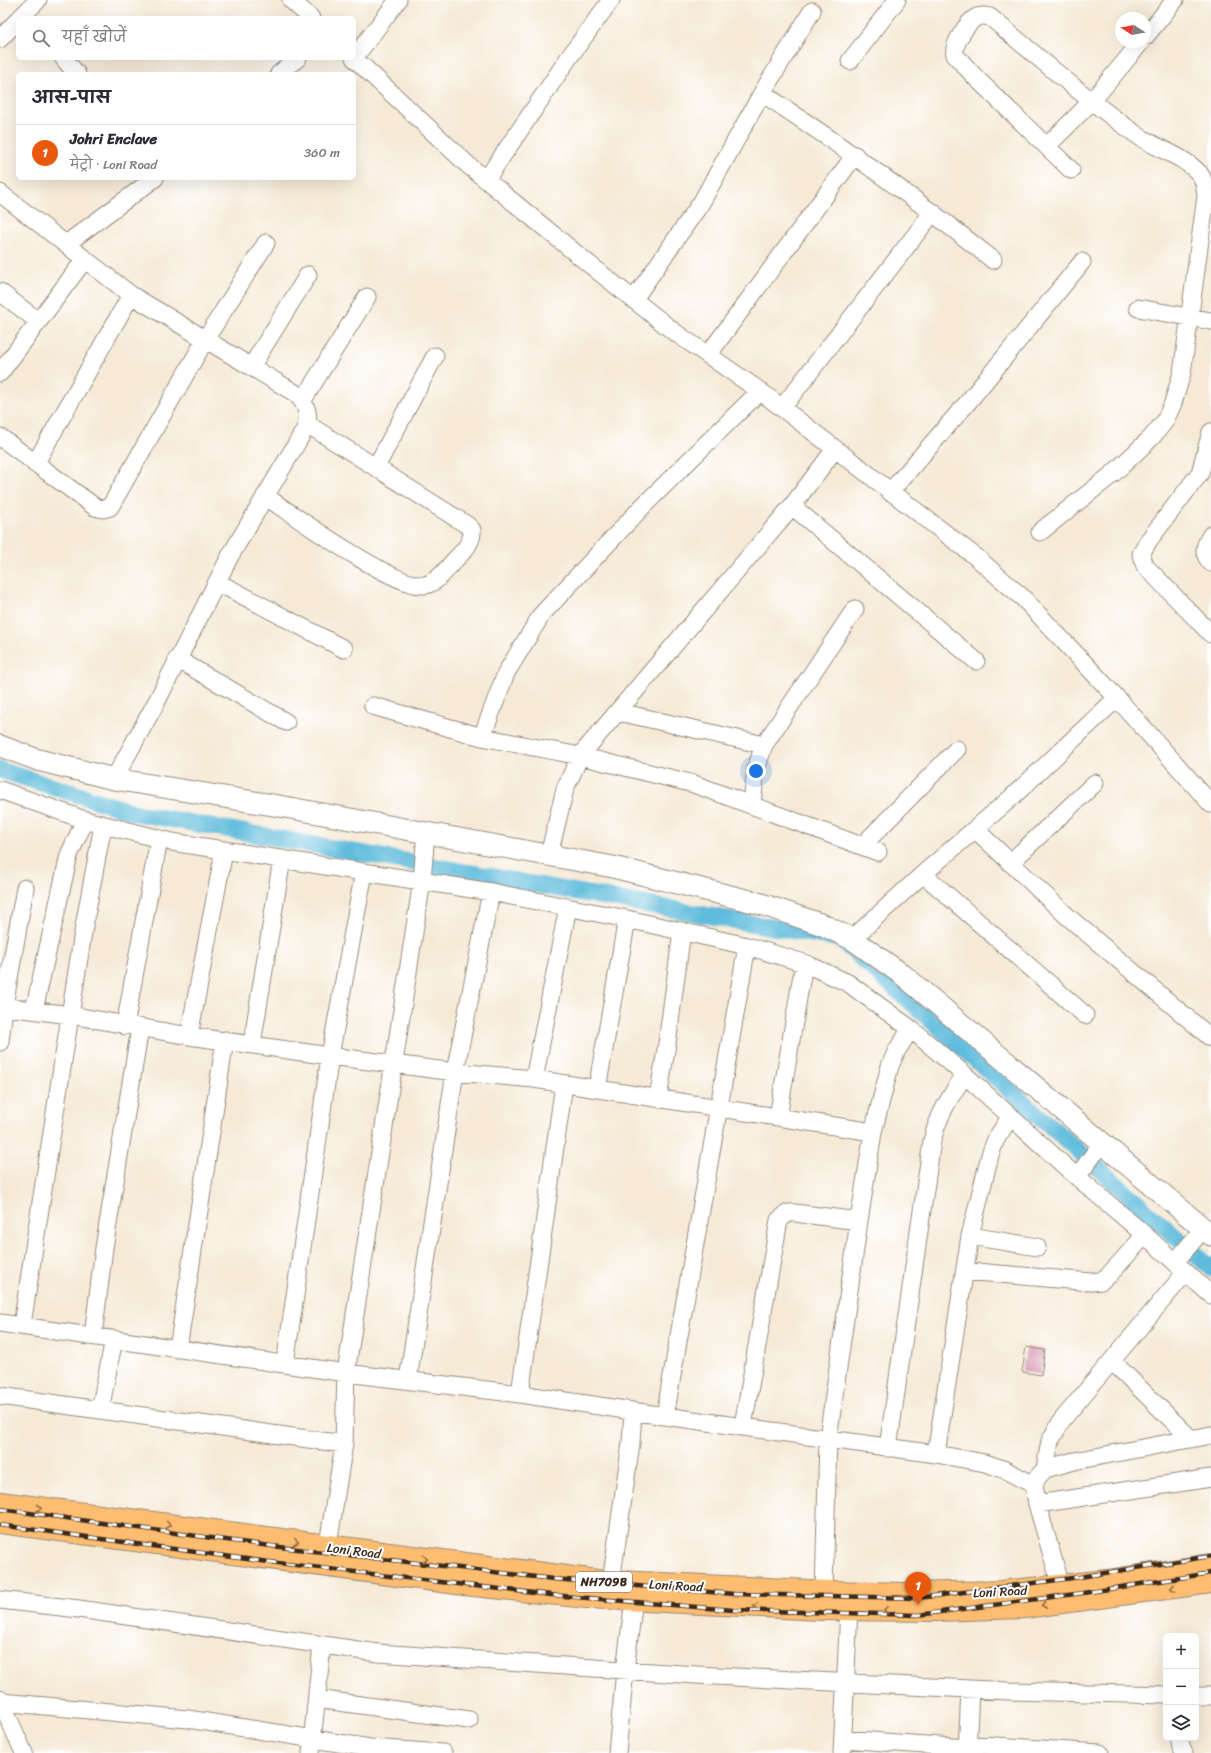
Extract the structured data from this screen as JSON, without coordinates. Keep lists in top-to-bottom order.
{
  "streets": {
    "highway": ["Loni Road", "NH709B"]
  },
  "north": "left",
  "page": {
    "search": "यहाँ खोजें",
    "heading": "आस-पास",
    "list": [
      {
        "mark": "1",
        "name": "Johri Enclave",
        "note": "मेट्रो · Loni Road",
        "value": "360 m"
      }
    ],
    "pins": "1",
    "map_buttons": ["+", "−"]
  }
}
